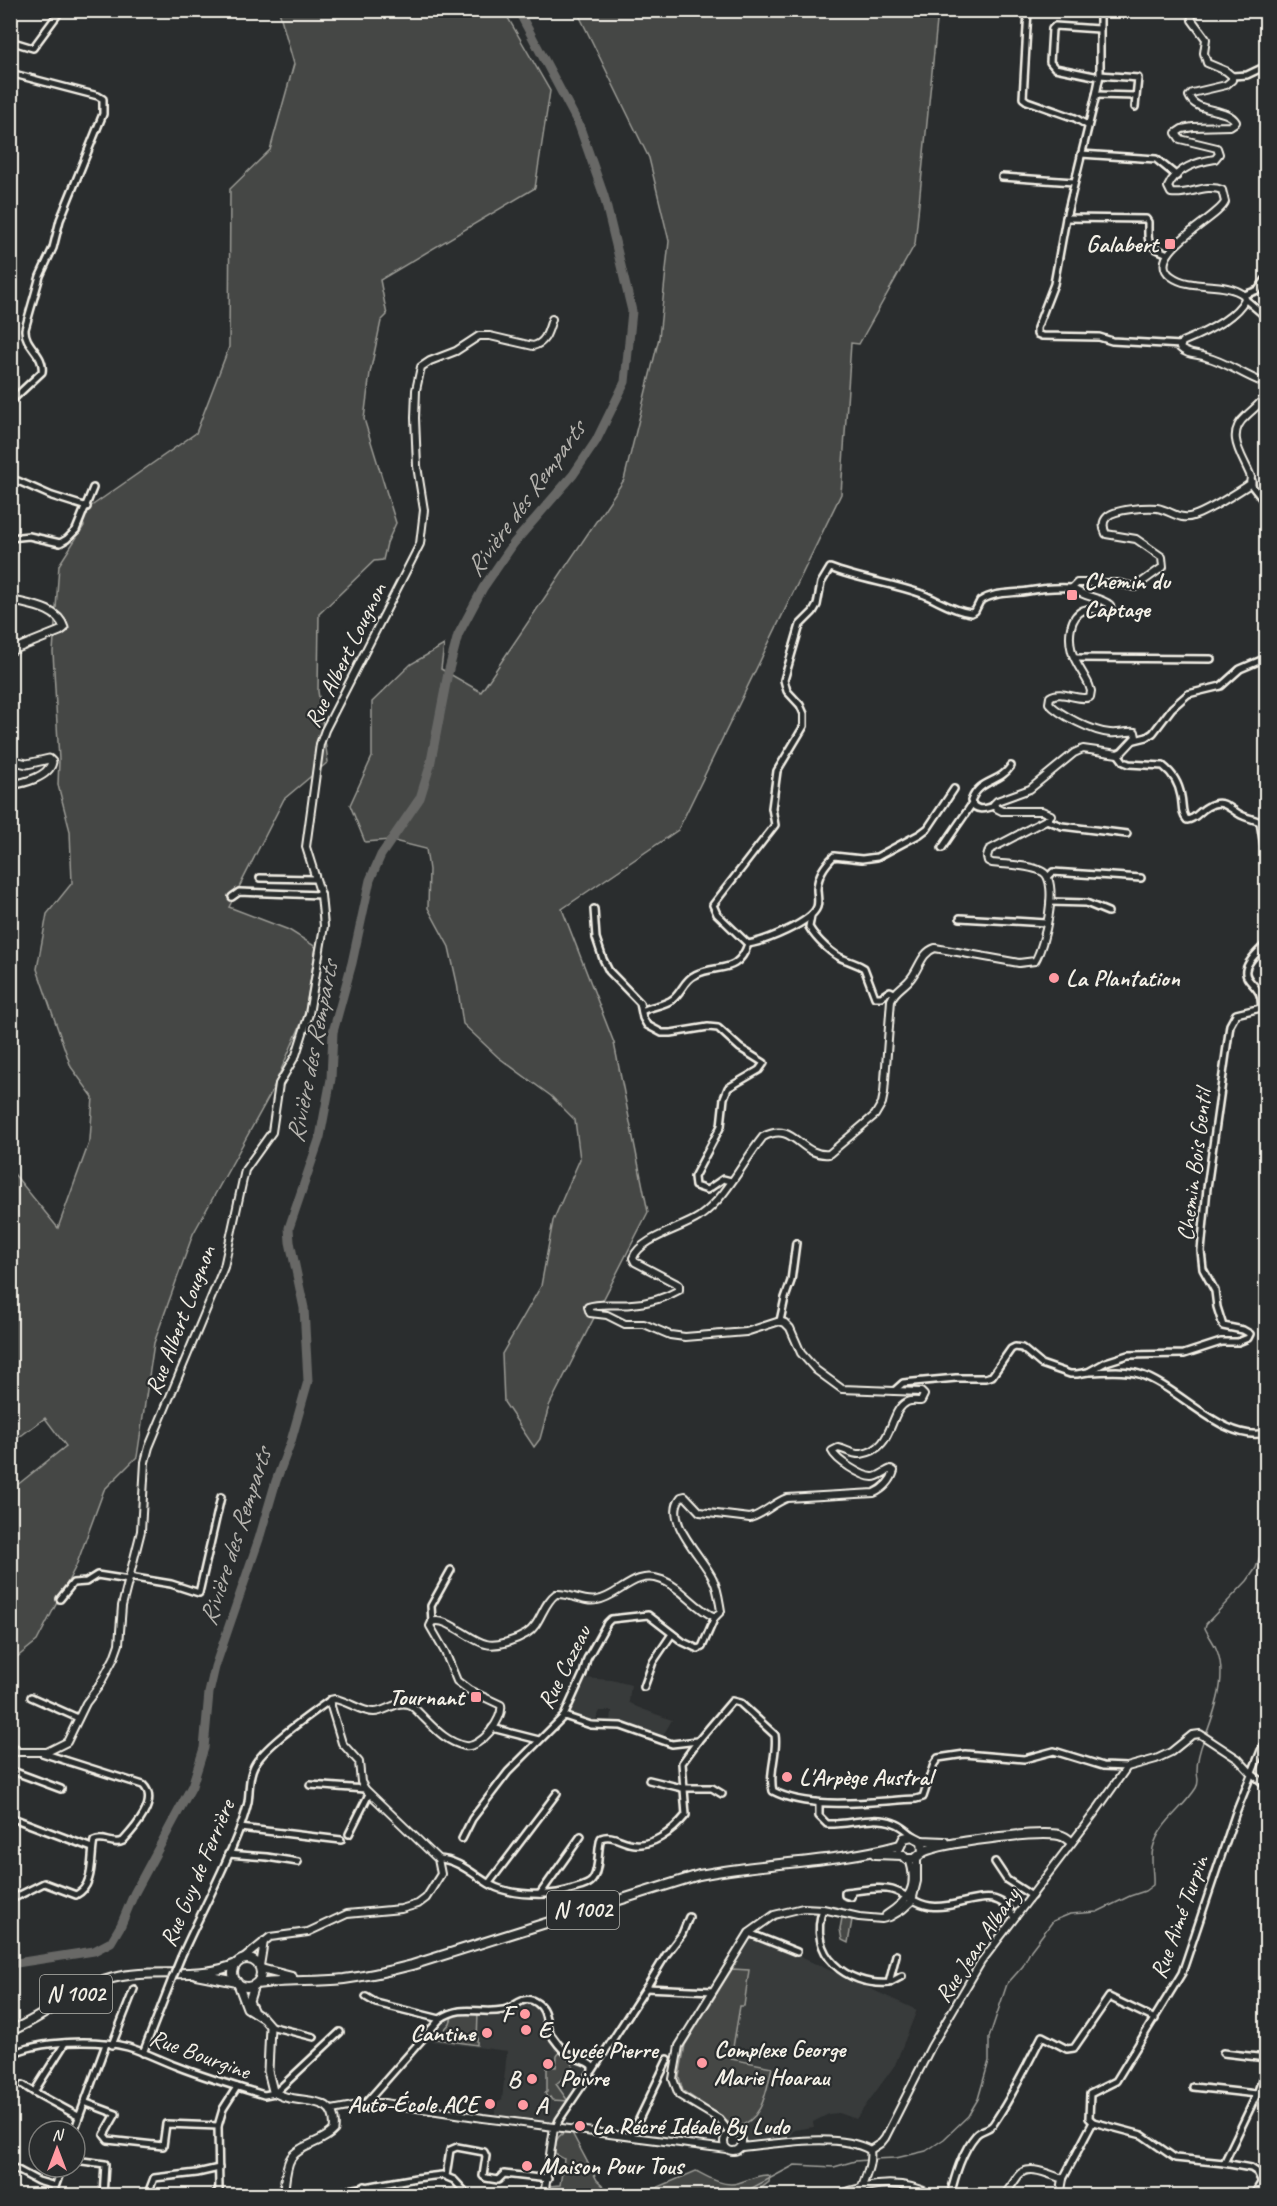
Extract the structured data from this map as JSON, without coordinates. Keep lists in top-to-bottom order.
{
  "streets": {
    "main road": ["N 1002"],
    "street": [
      "Rue Albert Lougnon",
      "Chemin Bois Gentil",
      "Rue Cazeau",
      "Rue Guy de Ferrière",
      "Rue Aimé Turpin",
      "Rue Jean Albany",
      "Rue Bourgine"
    ]
  },
  "crossings": [
    ["Rue Guy de Ferrière", "Rue Bourgine"],
    ["N 1002", "Rue Jean Albany"]
  ],
  "water": ["Rivière des Remparts"],
  "places": {
    "transit": ["Galabert", "Chemin du Captage", "Tournant"],
    "other": [
      "La Plantation",
      "L'Arpège Austral",
      "F",
      "E",
      "Cantine",
      "Complexe George Marie Hoarau",
      "Lycée Pierre Poivre",
      "B",
      "Auto-École ACE",
      "A",
      "La Récré Idéale By Ludo",
      "Maison Pour Tous"
    ]
  },
  "north": "top"
}
